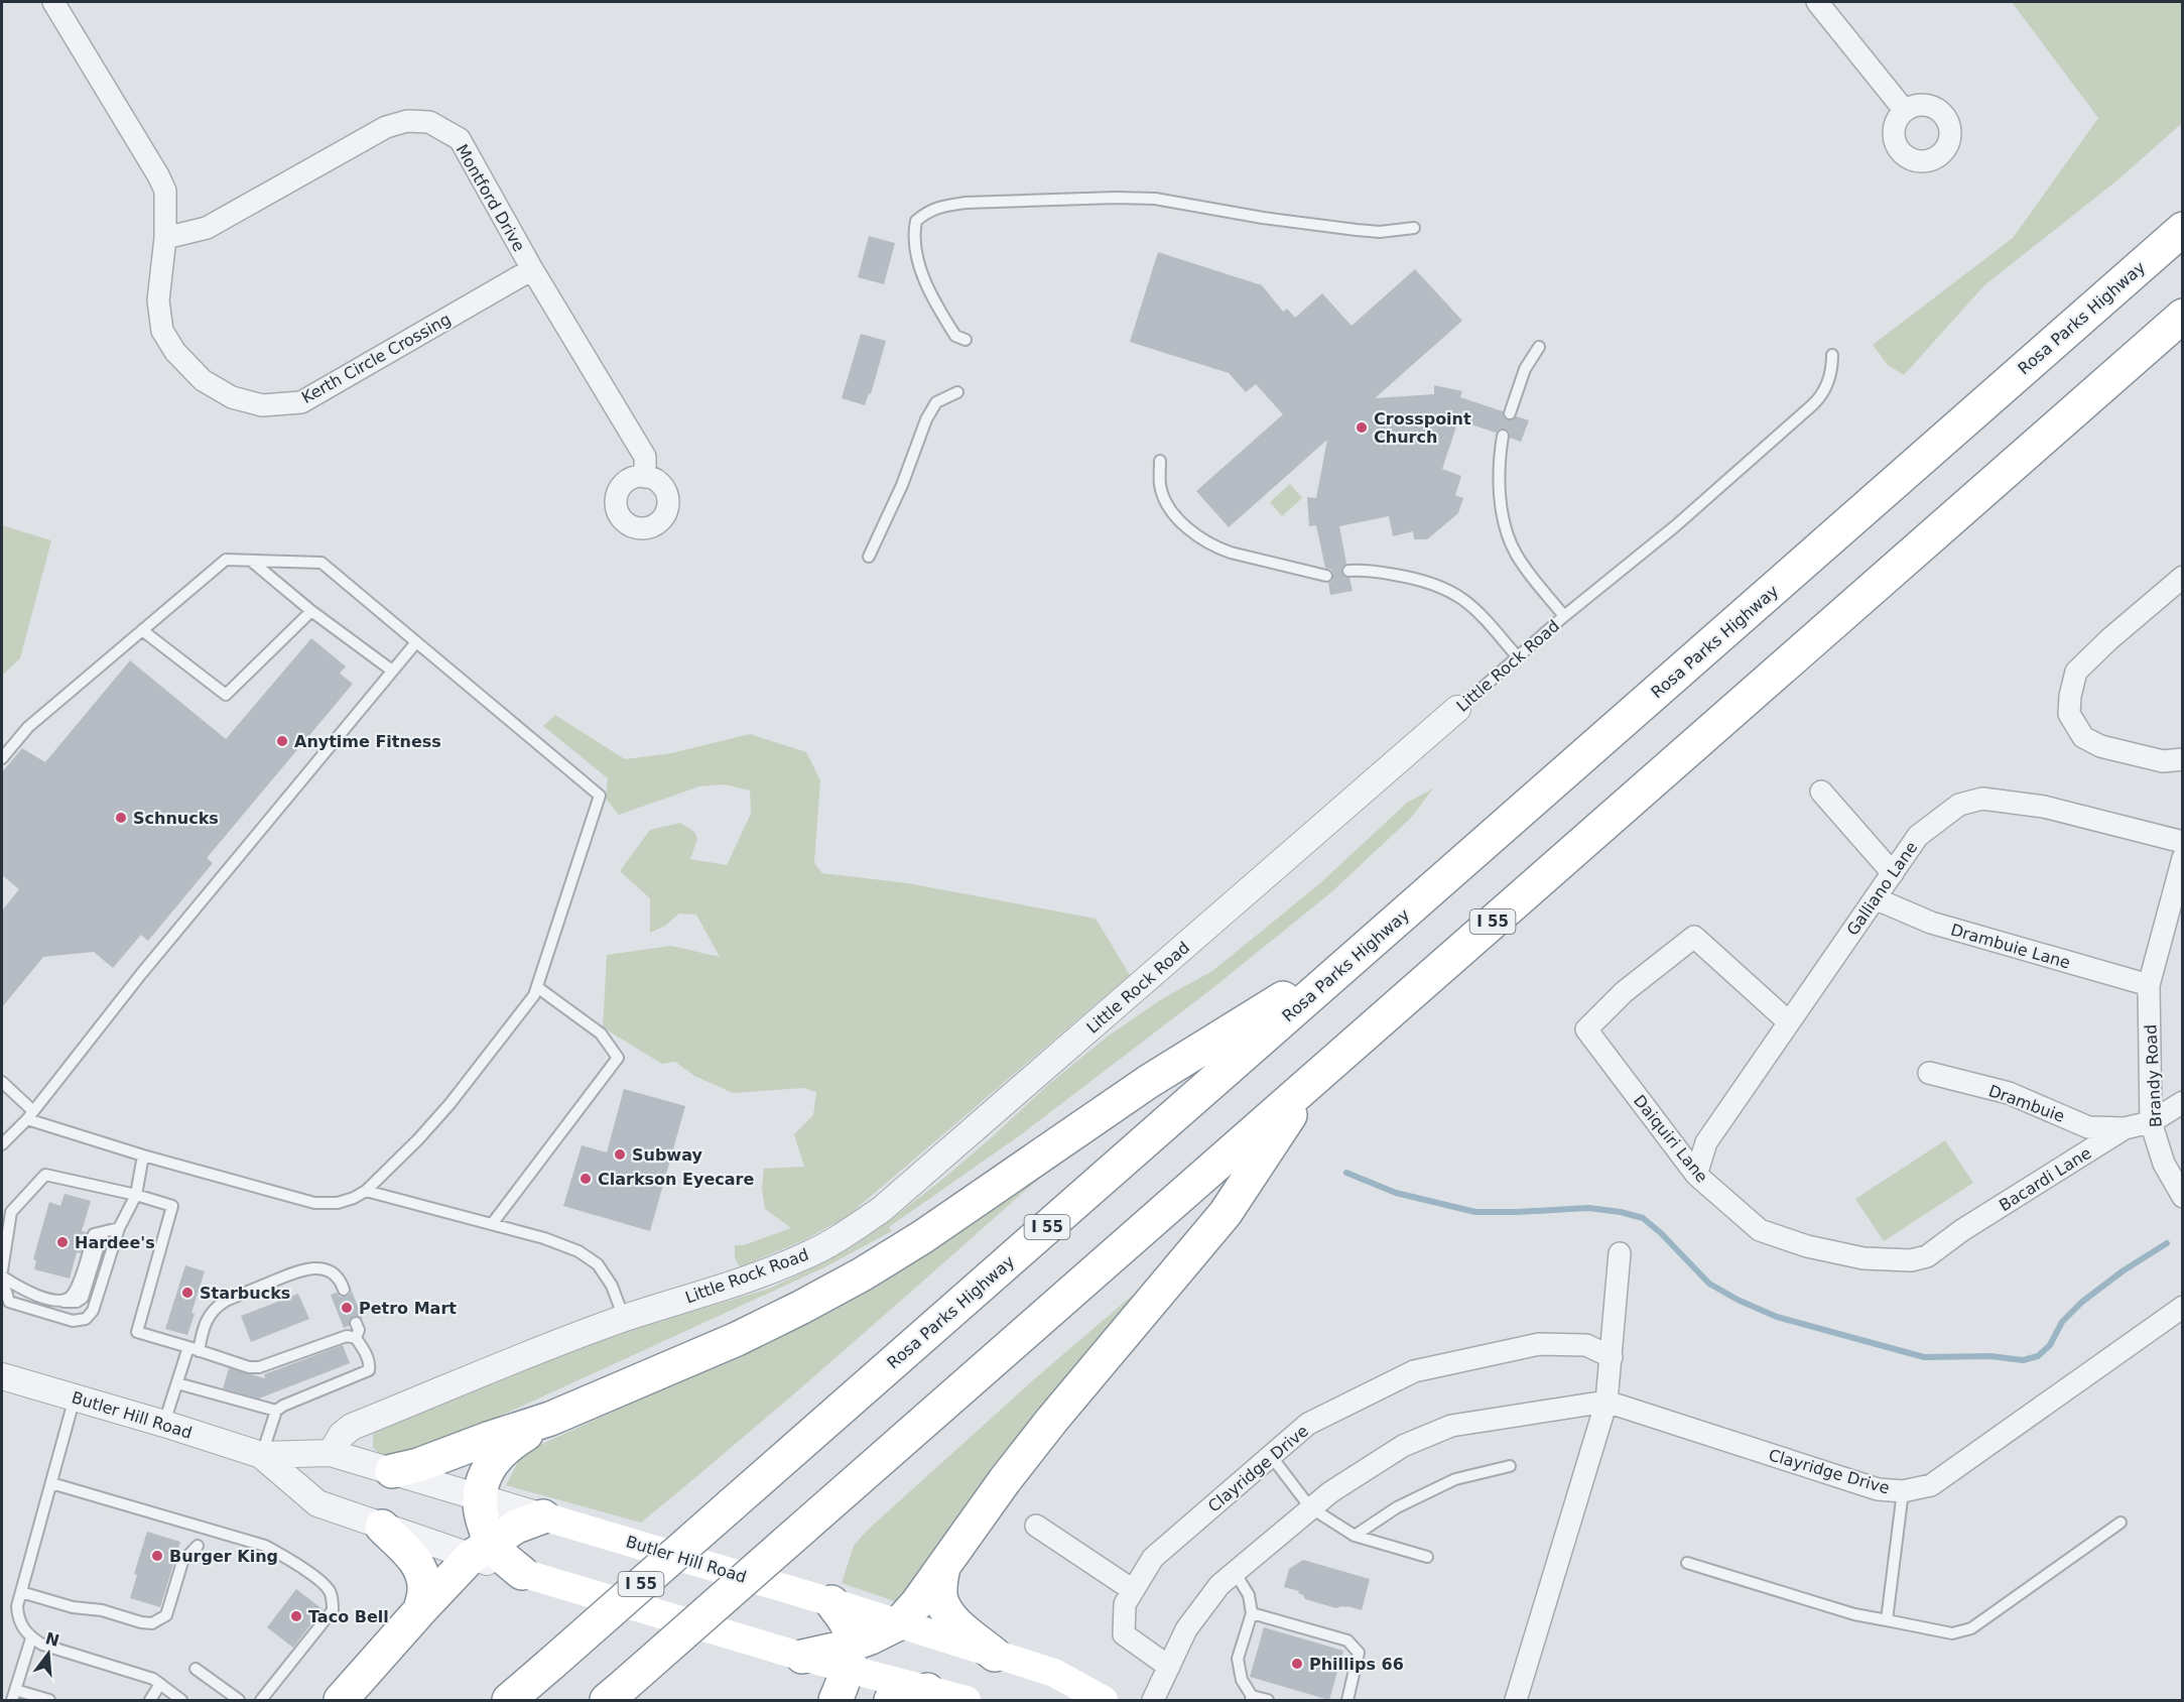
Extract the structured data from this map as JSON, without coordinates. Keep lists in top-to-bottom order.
{
  "streets": {
    "highway": ["Rosa Parks Highway", "I 55"],
    "main road": ["Butler Hill Road"],
    "street": [
      "Montford Drive",
      "Kerth Circle Crossing",
      "Little Rock Road",
      "Galliano Lane",
      "Drambuie Lane",
      "Brandy Road",
      "Drambuie",
      "Daiquiri Lane",
      "Bacardi Lane",
      "Clayridge Drive"
    ]
  },
  "crossings": [
    ["Montford Drive", "Kerth Circle Crossing"],
    ["Little Rock Road", "Butler Hill Road"],
    ["Galliano Lane", "Drambuie Lane"],
    ["Galliano Lane", "Daiquiri Lane"],
    ["Drambuie Lane", "Brandy Road"],
    ["Brandy Road", "Bacardi Lane"],
    ["Drambuie", "Bacardi Lane"],
    ["Daiquiri Lane", "Bacardi Lane"]
  ],
  "places": [
    "Crosspoint Church",
    "Anytime Fitness",
    "Schnucks",
    "Subway",
    "Clarkson Eyecare",
    "Hardee's",
    "Starbucks",
    "Petro Mart",
    "Burger King",
    "Taco Bell",
    "Phillips 66"
  ],
  "north": "top"
}
